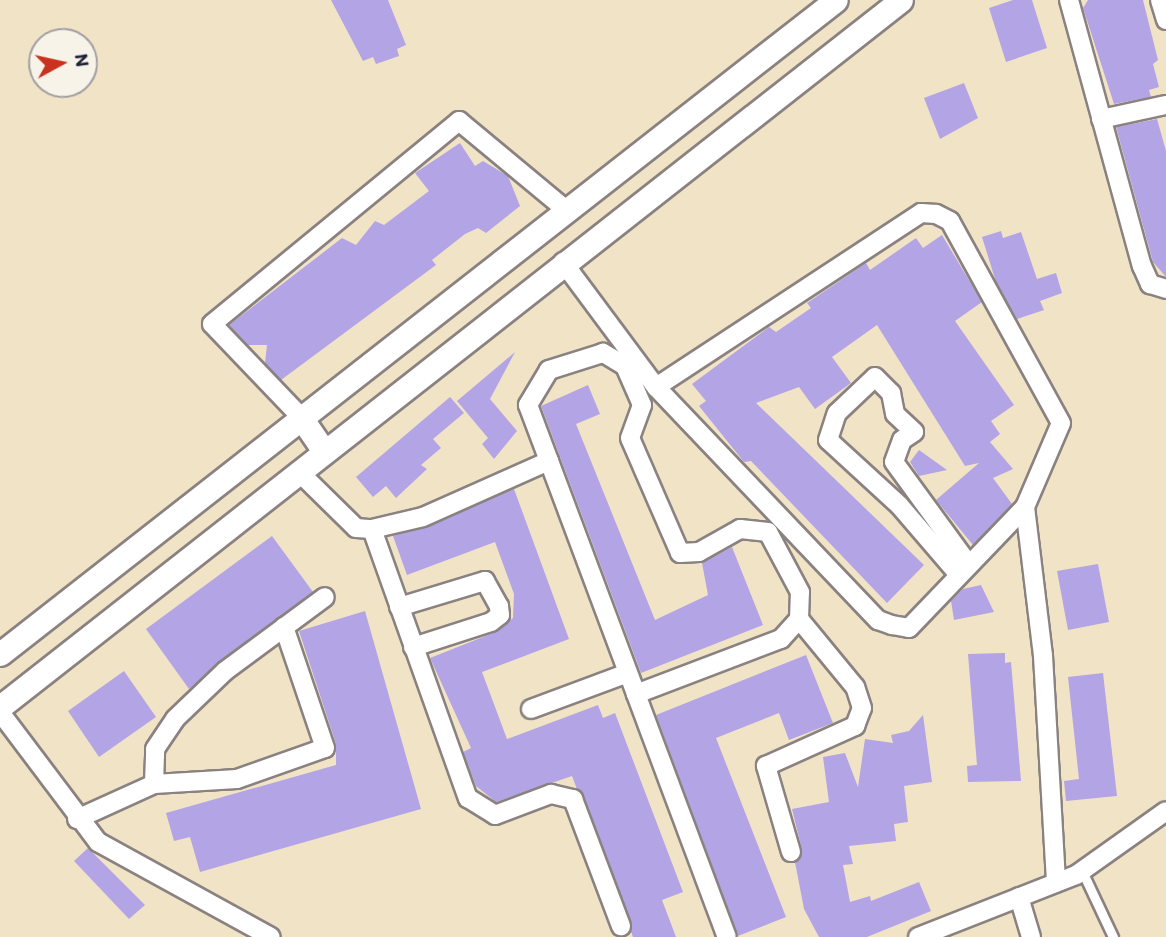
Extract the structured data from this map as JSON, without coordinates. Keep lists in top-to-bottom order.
{
  "north": "right"
}
